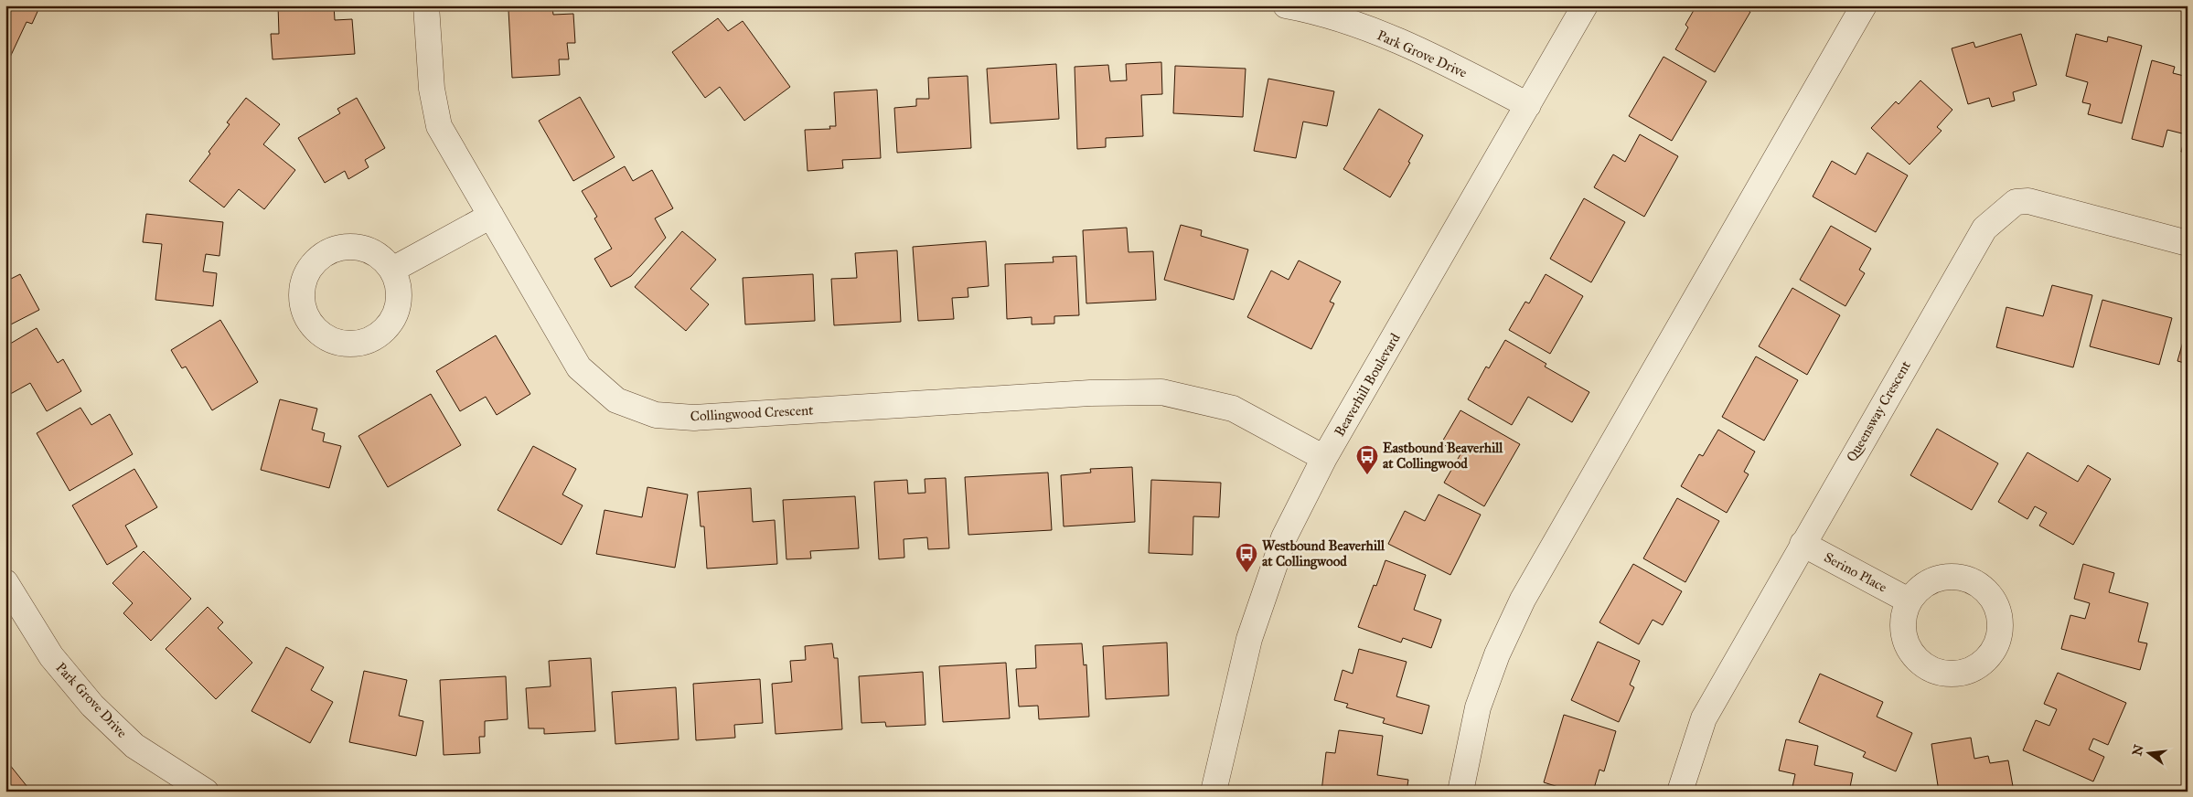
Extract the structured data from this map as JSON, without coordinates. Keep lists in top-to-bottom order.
{
  "streets": {
    "street": [
      "Park Grove Drive",
      "Beaverhill Boulevard",
      "Queensway Crescent",
      "Collingwood Crescent",
      "Serino Place"
    ]
  },
  "crossings": [
    ["Park Grove Drive", "Beaverhill Boulevard"],
    ["Beaverhill Boulevard", "Collingwood Crescent"],
    ["Queensway Crescent", "Serino Place"]
  ],
  "places": {
    "bus stop": ["Eastbound Beaverhill at Collingwood", "Westbound Beaverhill at Collingwood"]
  },
  "north": "left"
}
